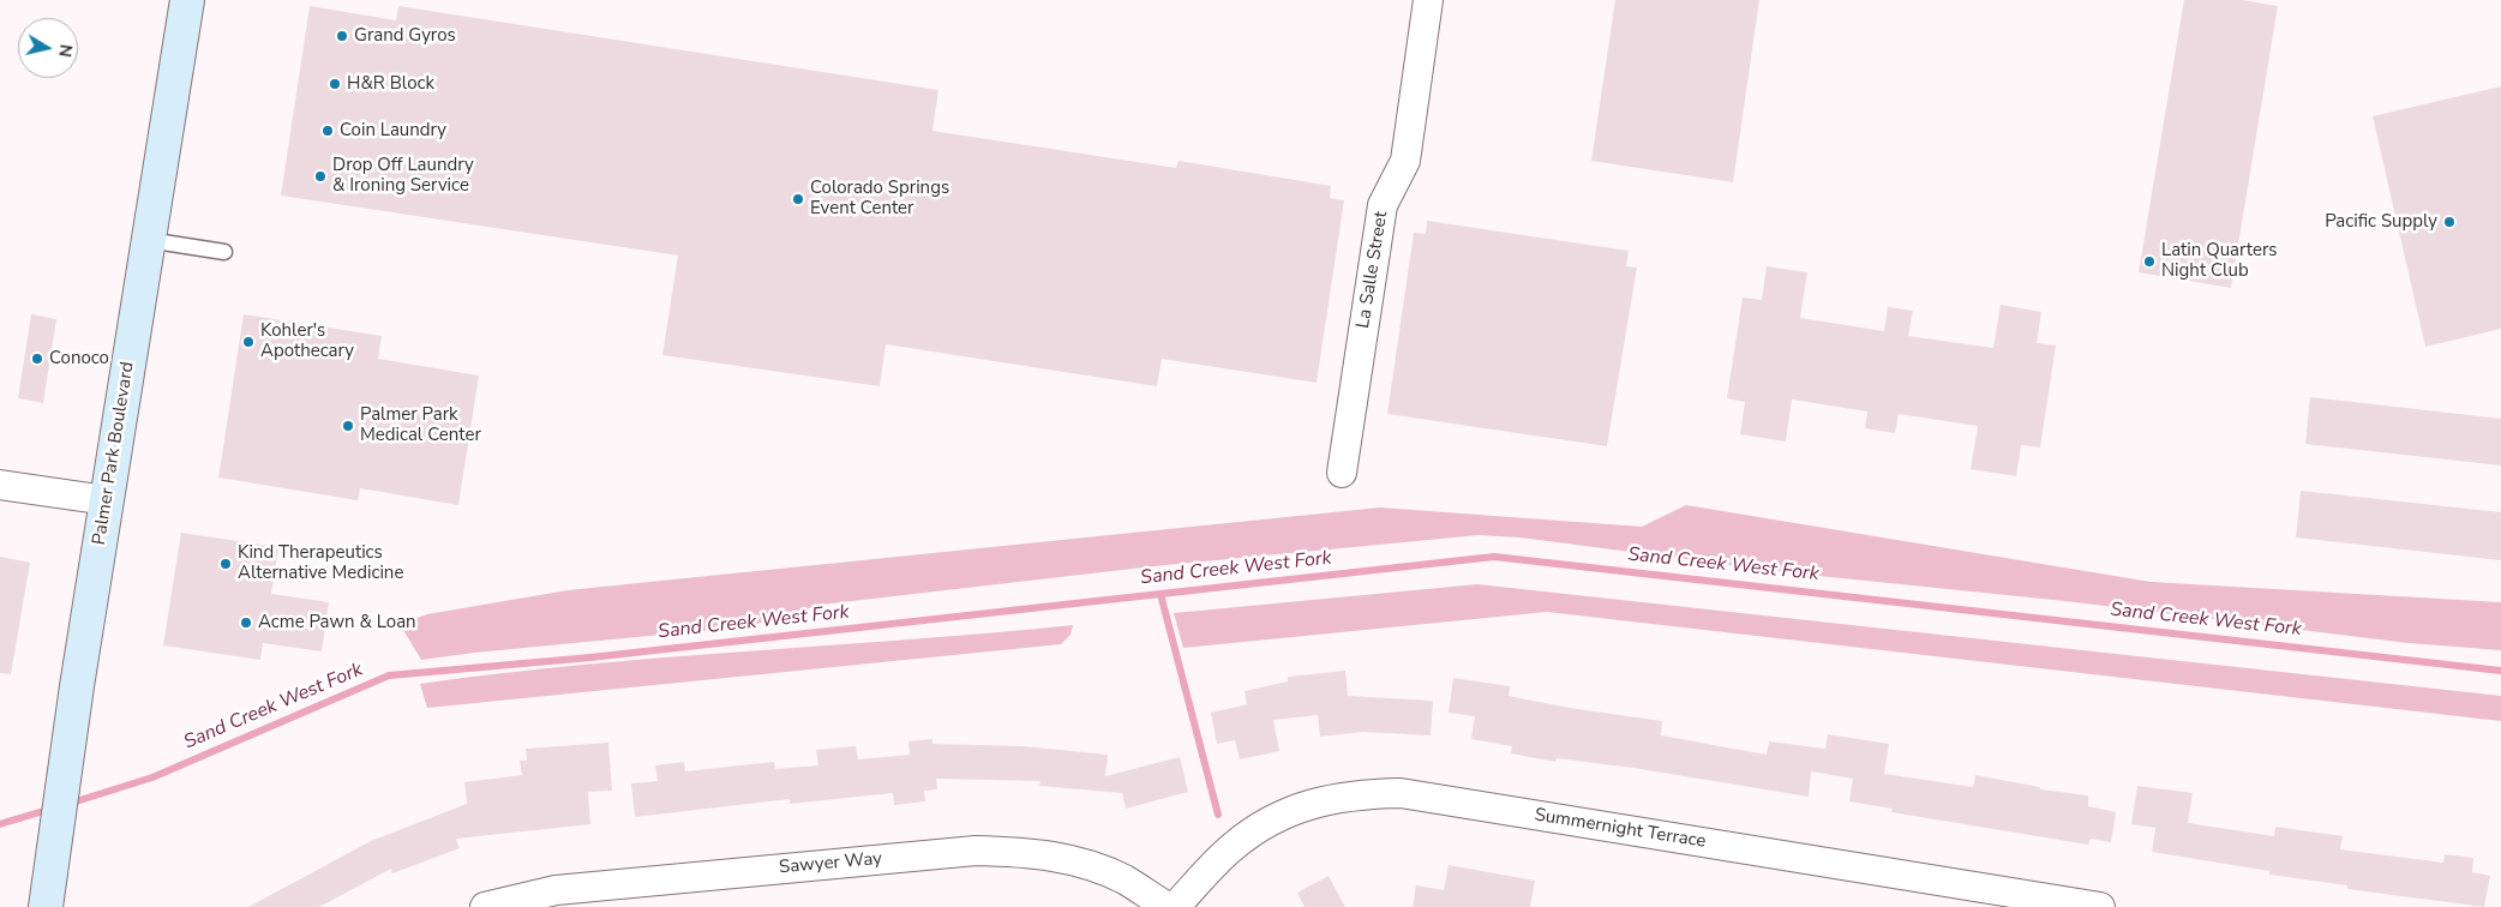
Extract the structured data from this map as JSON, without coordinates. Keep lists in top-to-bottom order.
{
  "streets": {
    "main road": ["Palmer Park Boulevard"],
    "street": ["La Salle Street", "Summernight Terrace", "Sawyer Way"]
  },
  "water": ["Sand Creek West Fork"],
  "places": [
    "Grand Gyros",
    "H&R Block",
    "Coin Laundry",
    "Drop Off Laundry & Ironing Service",
    "Colorado Springs Event Center",
    "Pacific Supply",
    "Latin Quarters Night Club",
    "Kohler's Apothecary",
    "Conoco",
    "Palmer Park Medical Center",
    "Kind Therapeutics Alternative Medicine",
    "Acme Pawn & Loan"
  ],
  "north": "right"
}
